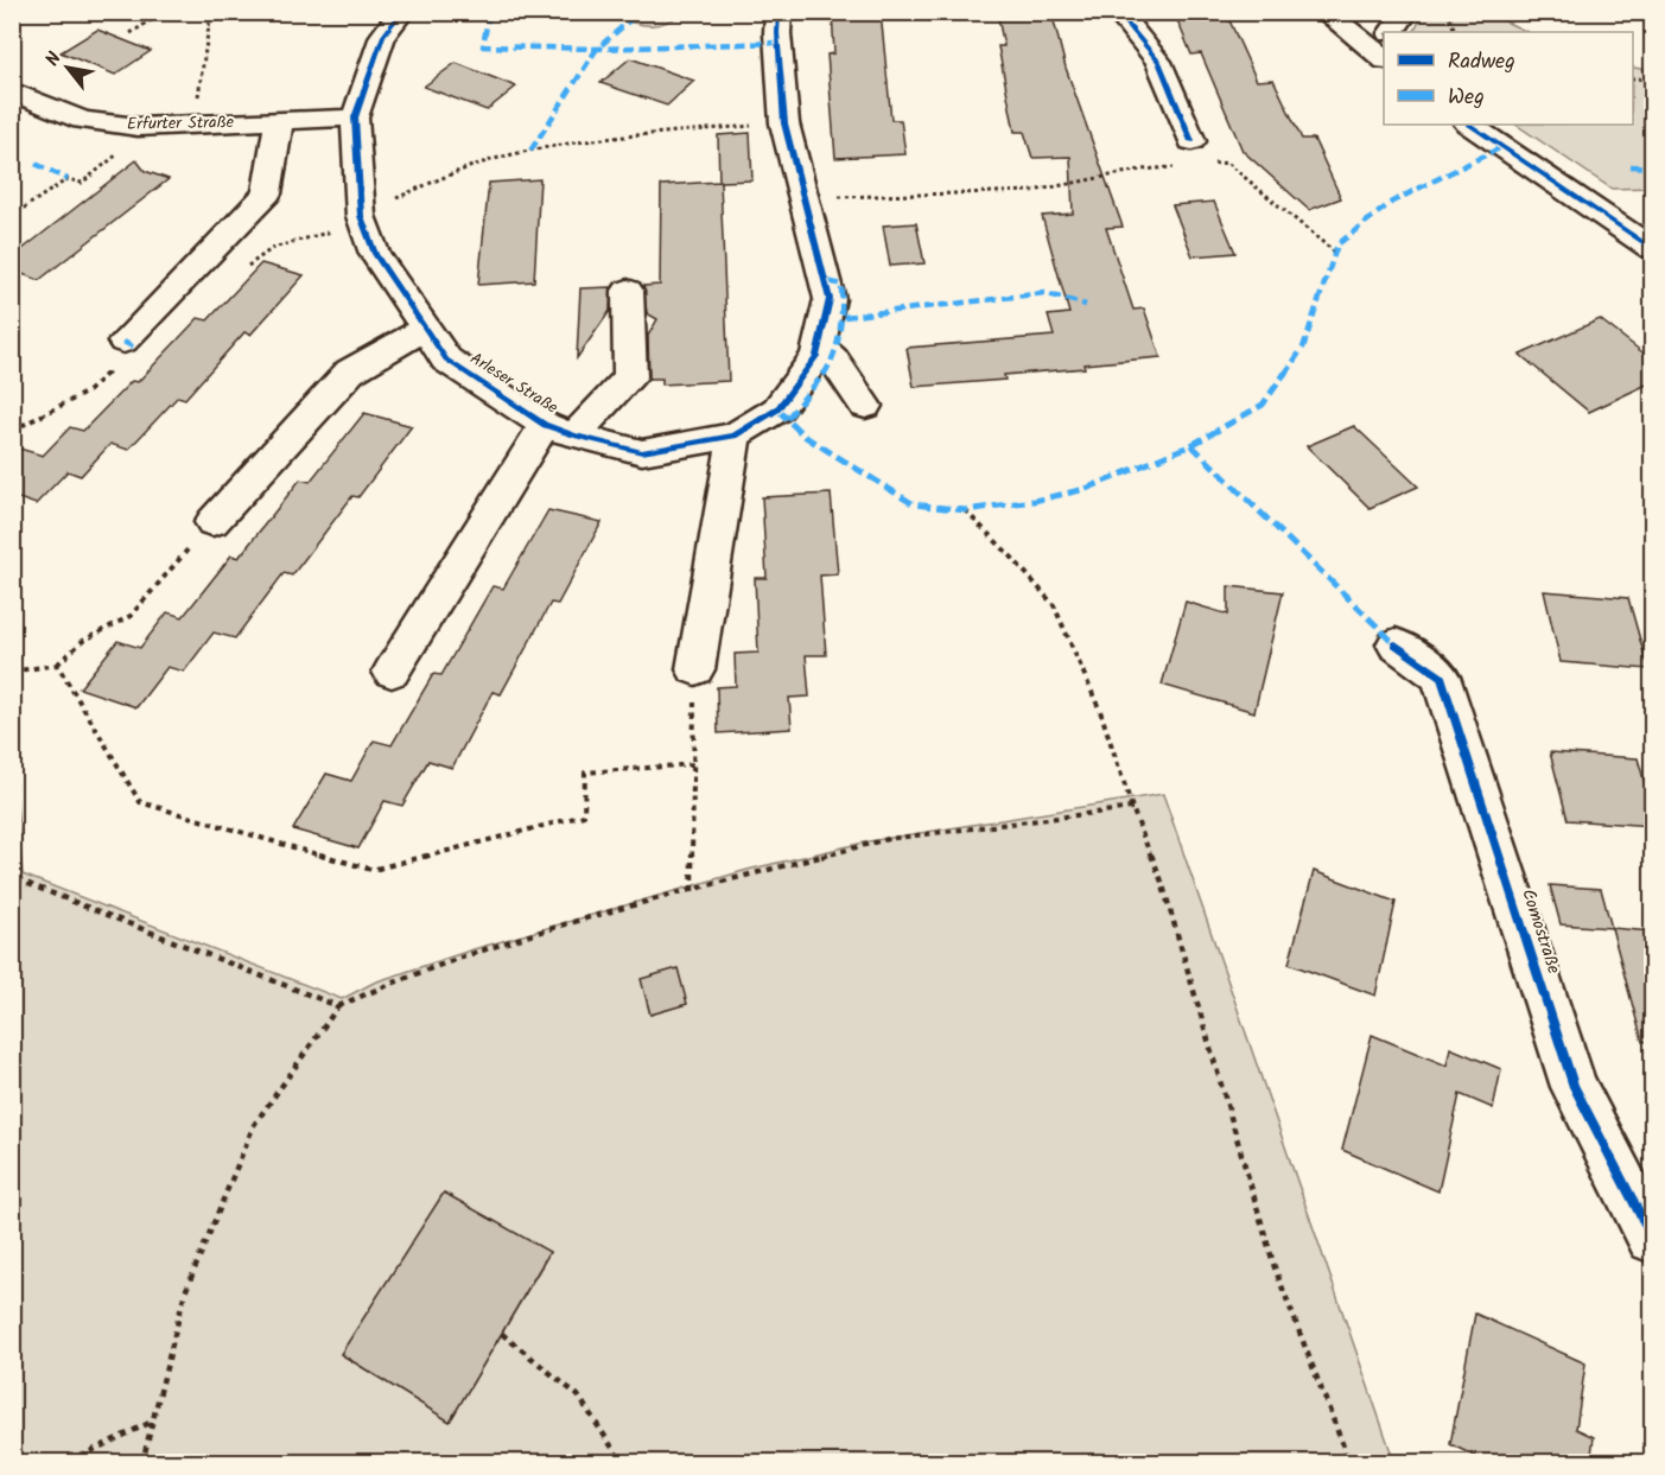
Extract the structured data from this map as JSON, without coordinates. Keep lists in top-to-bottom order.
{
  "streets": {
    "street": ["Erfurter Straße", "Arleser Straße", "Comostraße"]
  },
  "crossings": [
    ["Erfurter Straße", "Arleser Straße"]
  ],
  "legend": ["Radweg", "Weg"],
  "north": "top left"
}
